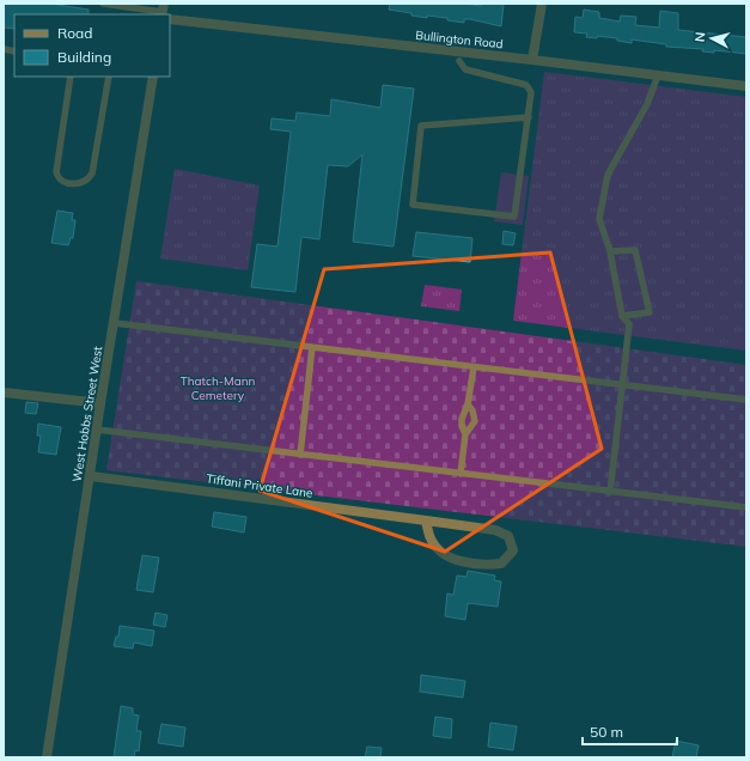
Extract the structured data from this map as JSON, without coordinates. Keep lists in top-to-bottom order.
{
  "streets": {
    "street": ["Bullington Road", "West Hobbs Street West", "Tiffani Private Lane"]
  },
  "crossings": [
    ["West Hobbs Street West", "Tiffani Private Lane"]
  ],
  "parks": ["Thatch-Mann Cemetery"],
  "legend": ["Road", "Building"],
  "scale_bar": "50 m",
  "north": "left"
}
